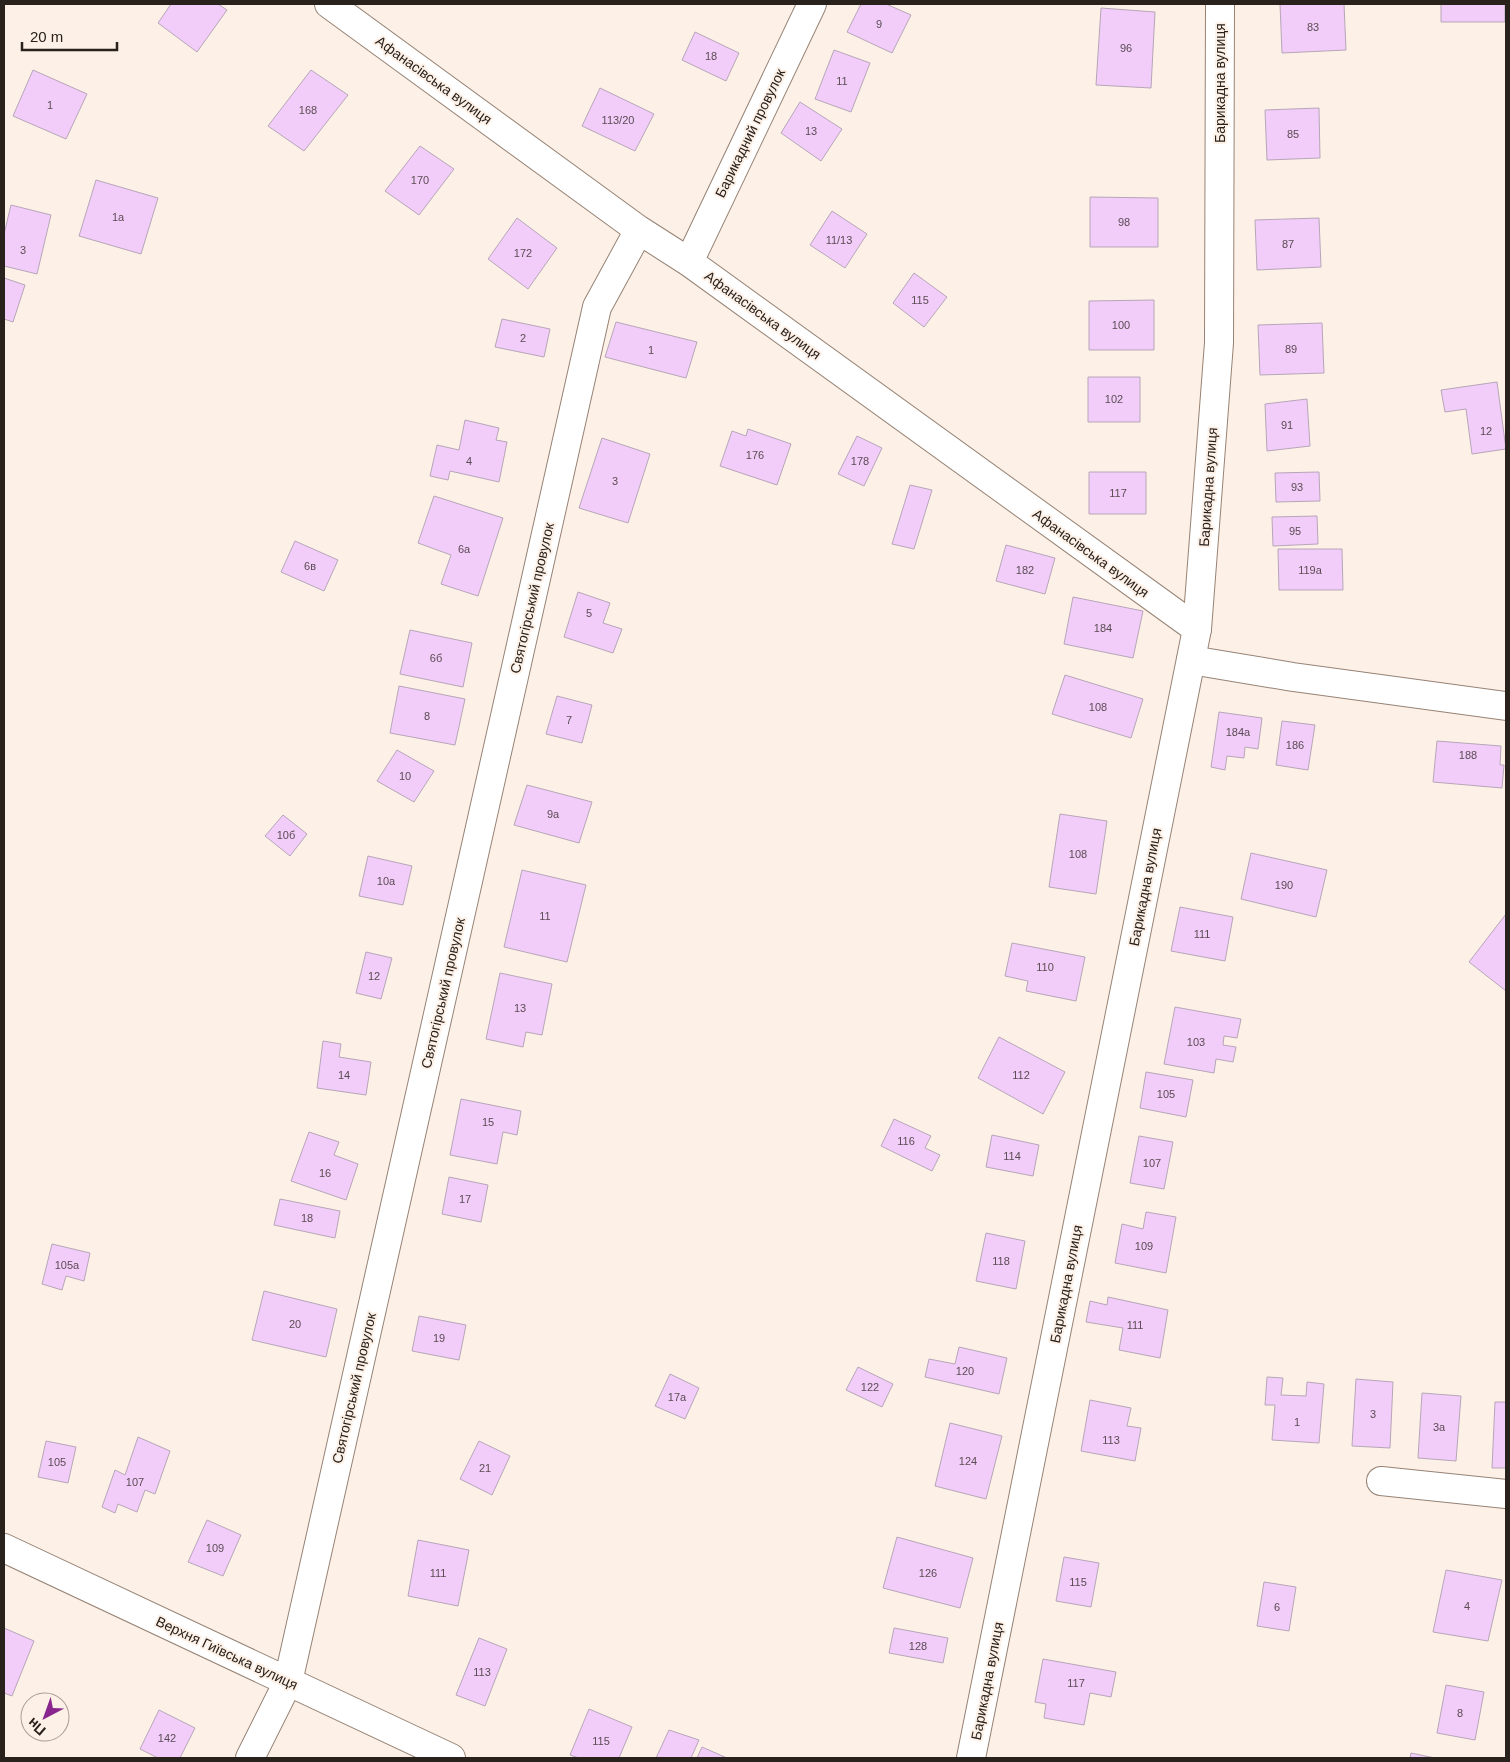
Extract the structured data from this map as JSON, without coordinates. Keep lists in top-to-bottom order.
{
  "streets": {
    "street": [
      "Афанасівська вулиця",
      "Барикадна вулиця",
      "Барикадний провулок",
      "Святогірський провулок",
      "Верхня Гиївська вулиця"
    ]
  },
  "crossings": [
    ["Афанасівська вулиця", "Барикадна вулиця"],
    ["Афанасівська вулиця", "Барикадний провулок"],
    ["Афанасівська вулиця", "Святогірський провулок"],
    ["Святогірський провулок", "Верхня Гиївська вулиця"]
  ],
  "house_numbers": [
    "9",
    "83",
    "96",
    "18",
    "11",
    "1",
    "168",
    "113/20",
    "13",
    "85",
    "170",
    "1а",
    "98",
    "11/13",
    "87",
    "3",
    "172",
    "115",
    "100",
    "2",
    "89",
    "1",
    "102",
    "91",
    "12",
    "176",
    "4",
    "178",
    "3",
    "93",
    "117",
    "95",
    "6а",
    "6в",
    "182",
    "119а",
    "5",
    "184",
    "6б",
    "108",
    "8",
    "7",
    "184а",
    "186",
    "188",
    "10",
    "9а",
    "10б",
    "108",
    "10а",
    "190",
    "11",
    "111",
    "110",
    "12",
    "13",
    "103",
    "14",
    "112",
    "105",
    "15",
    "116",
    "114",
    "107",
    "16",
    "17",
    "18",
    "109",
    "118",
    "105а",
    "20",
    "111",
    "19",
    "120",
    "122",
    "17а",
    "3",
    "1",
    "3а",
    "113",
    "124",
    "105",
    "21",
    "107",
    "109",
    "111",
    "126",
    "115",
    "4",
    "6",
    "128",
    "113",
    "117",
    "8",
    "142",
    "115"
  ],
  "scale_bar": "20 m",
  "north": "bottom left"
}
